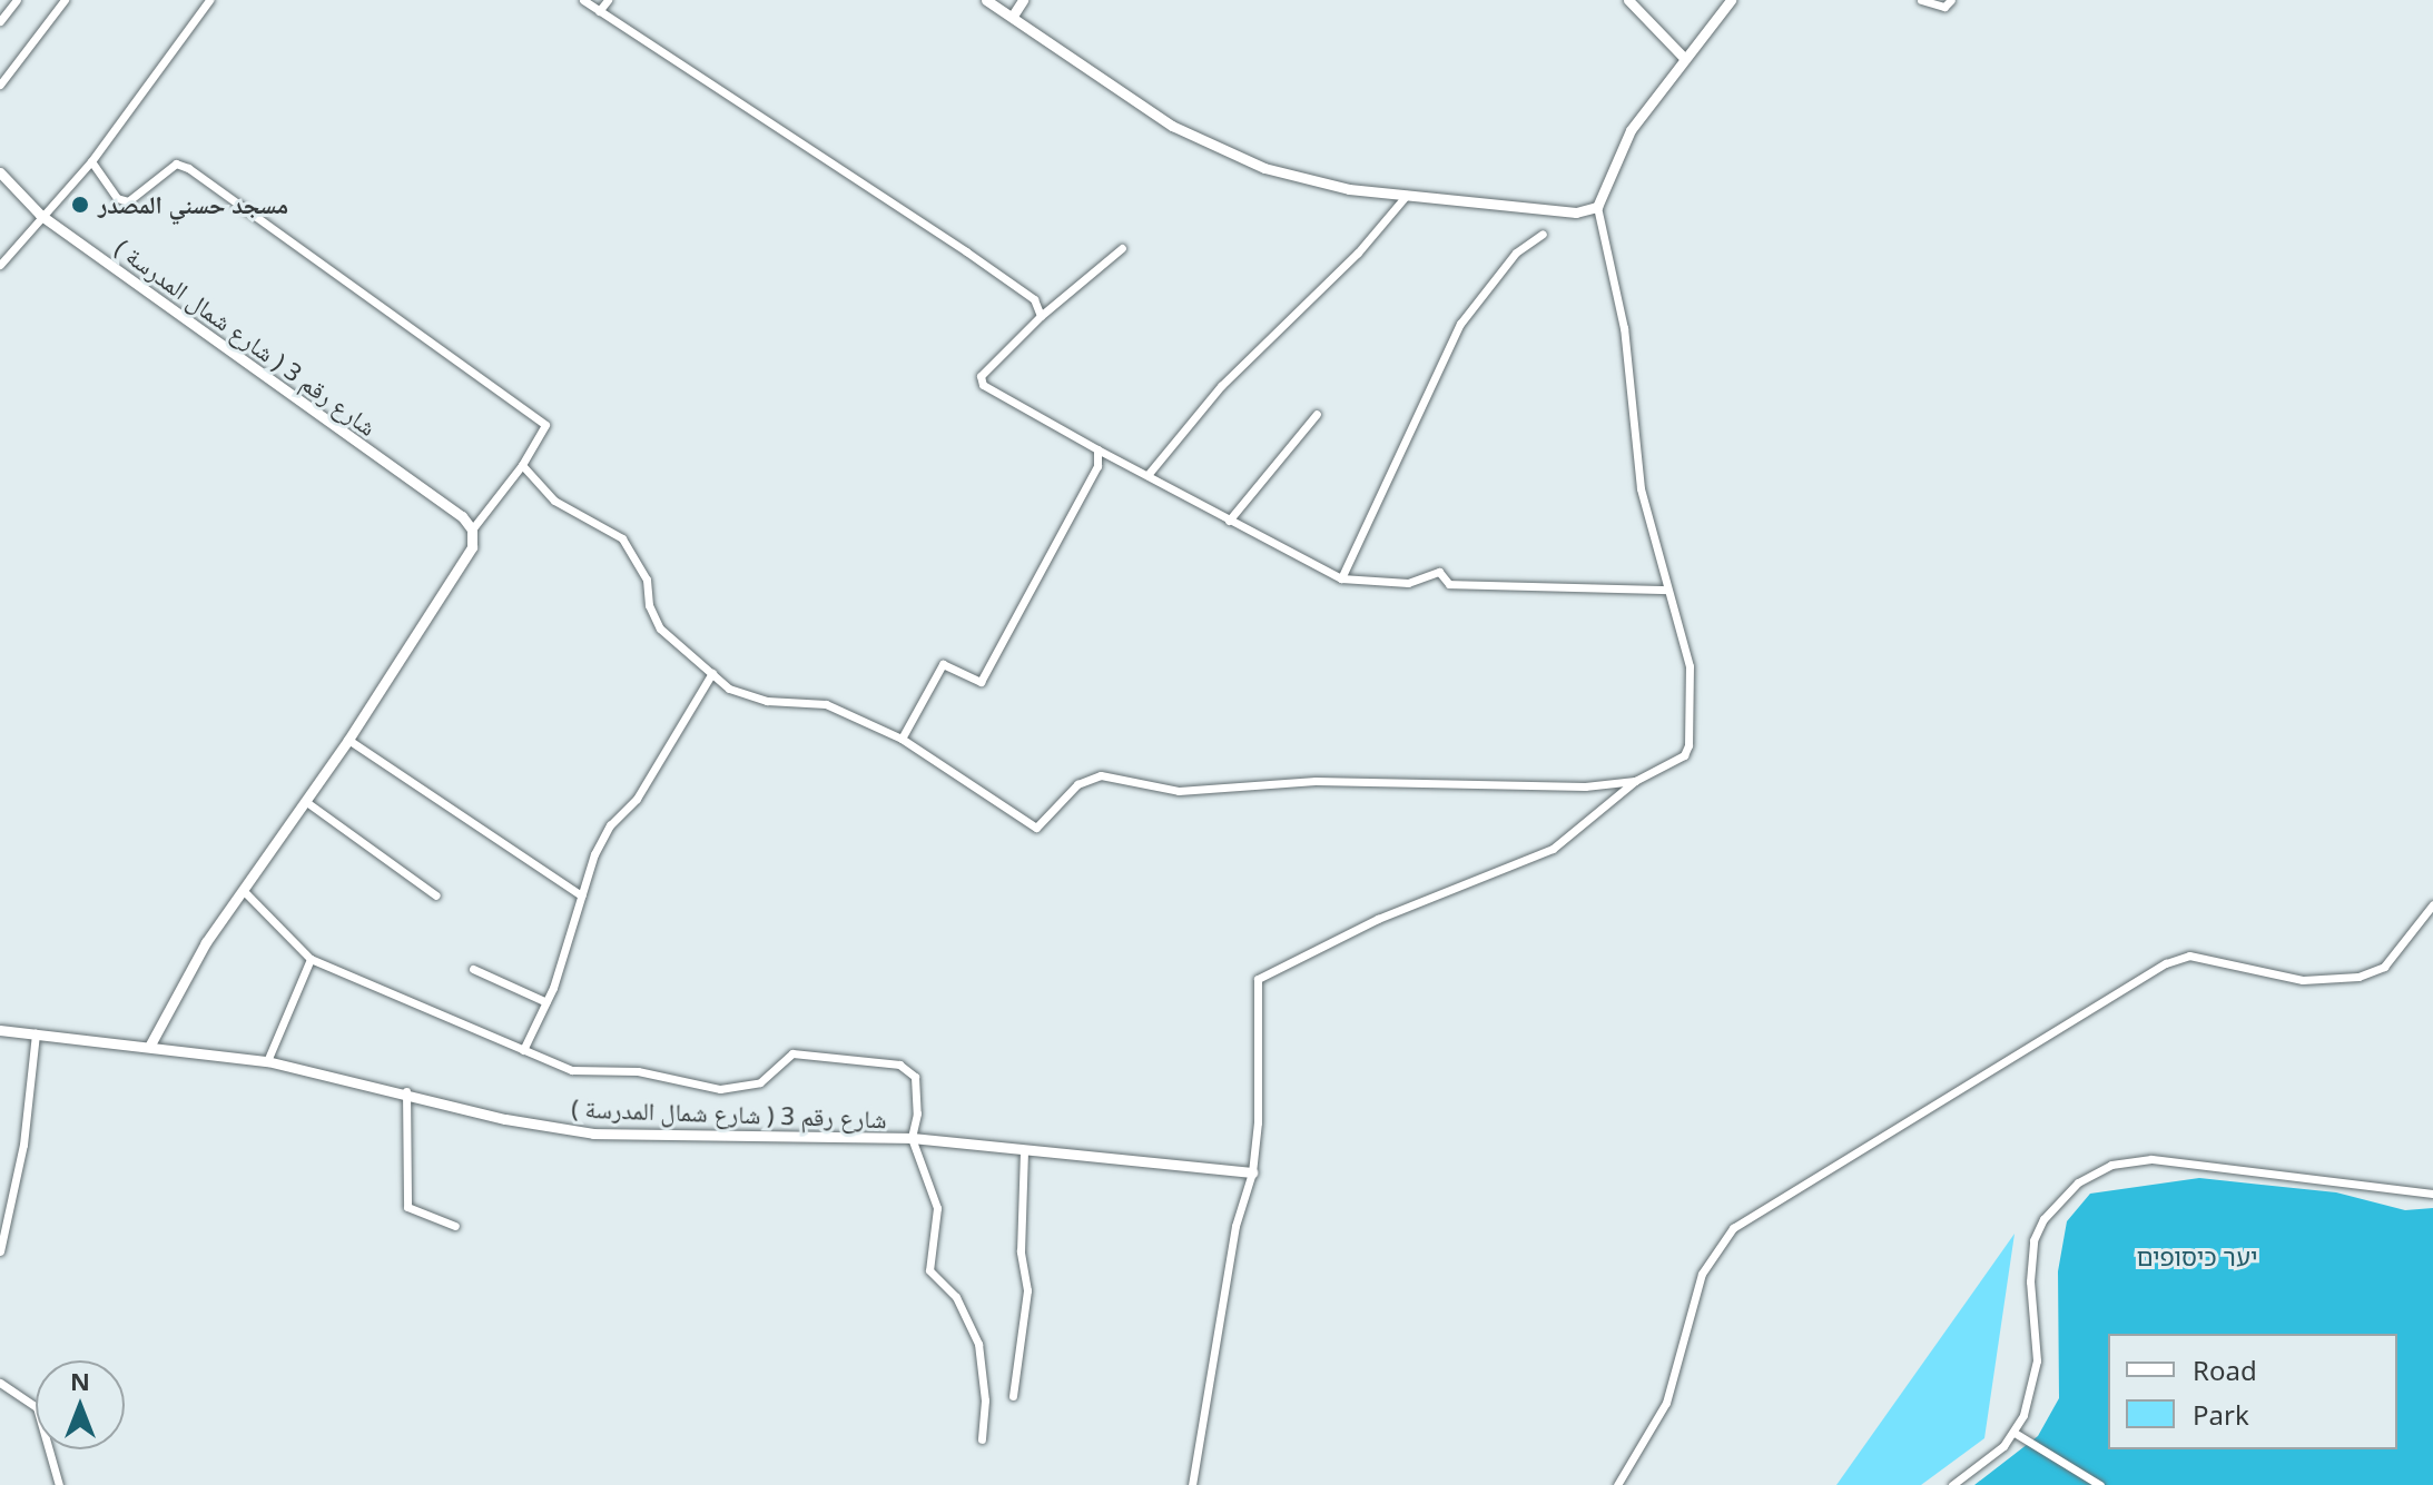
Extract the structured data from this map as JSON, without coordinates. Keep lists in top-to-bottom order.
{
  "streets": {
    "street": ["شارع رقم 3 ( شارع شمال المدرسة )"]
  },
  "parks": ["יער כיסופים"],
  "places": ["مسجد حسني المصدر"],
  "legend": ["Road", "Park"],
  "north": "top"
}
